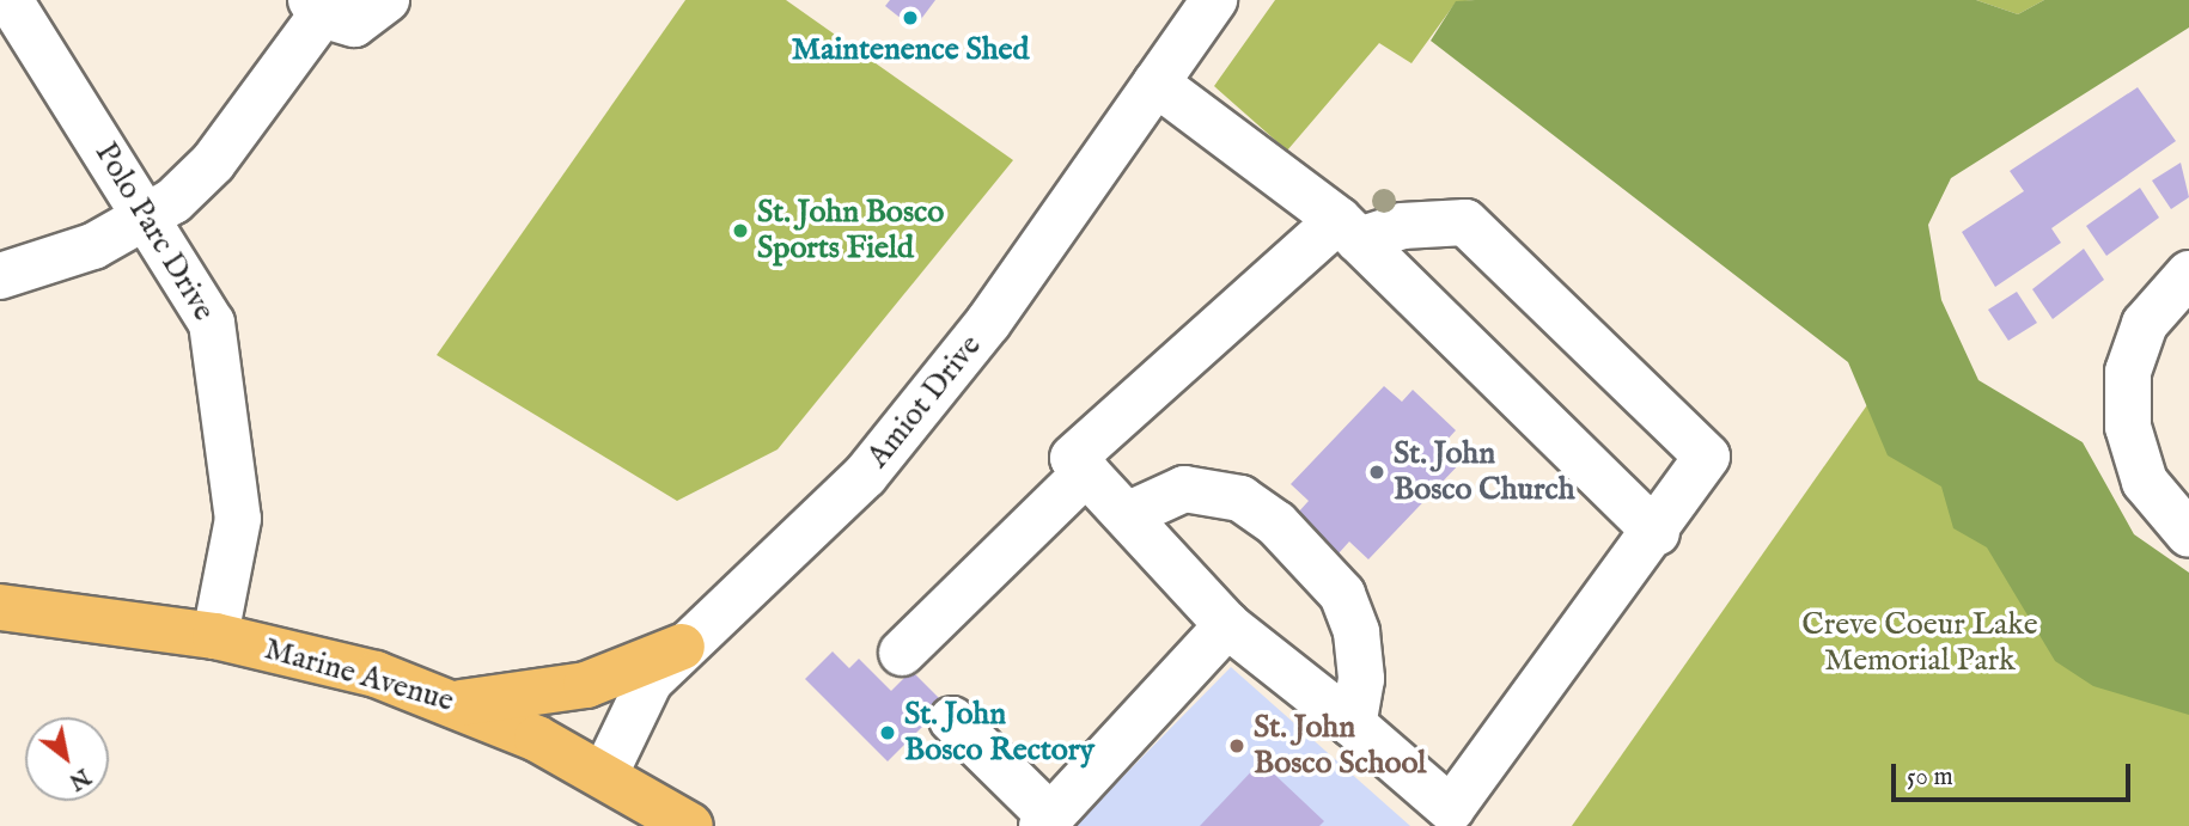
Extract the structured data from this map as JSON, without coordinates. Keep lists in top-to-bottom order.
{
  "streets": {
    "main road": ["Marine Avenue"],
    "street": ["Polo Parc Drive", "Amiot Drive"]
  },
  "crossings": [
    ["Polo Parc Drive", "Marine Avenue"],
    ["Amiot Drive", "Marine Avenue"]
  ],
  "parks": ["Creve Coeur Lake Memorial Park"],
  "places": [
    "Maintenence Shed",
    "St. John Bosco Sports Field",
    "St. John Bosco Church",
    "St. John Bosco Rectory",
    "St. John Bosco School"
  ],
  "scale_bar": "50 m",
  "north": "bottom right"
}
